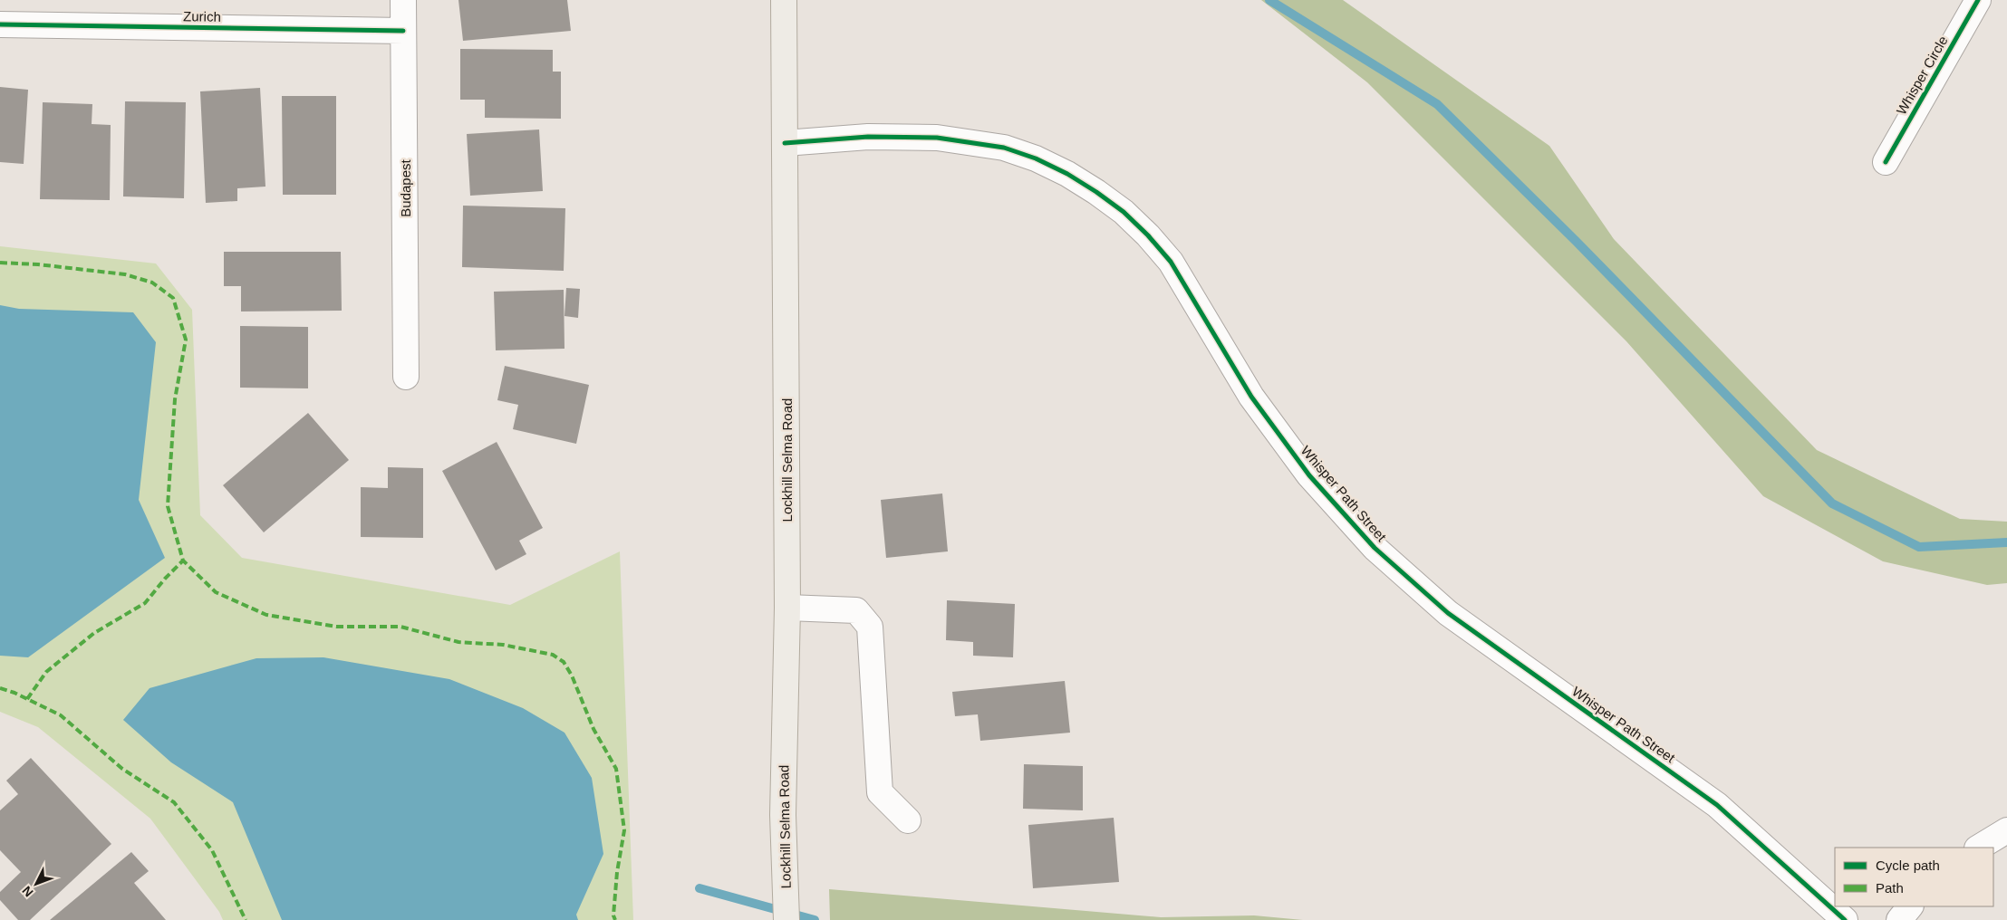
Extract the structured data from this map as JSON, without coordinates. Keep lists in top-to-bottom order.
{
  "streets": {
    "main road": ["Lockhill Selma Road"],
    "street": [
      "Zurich",
      "Whisper Circle",
      "Budapest",
      "Whisper Path Street"
    ]
  },
  "crossings": [
    ["Zurich", "Budapest"],
    ["Lockhill Selma Road", "Whisper Path Street"]
  ],
  "legend": ["Cycle path", "Path"],
  "north": "bottom left"
}
